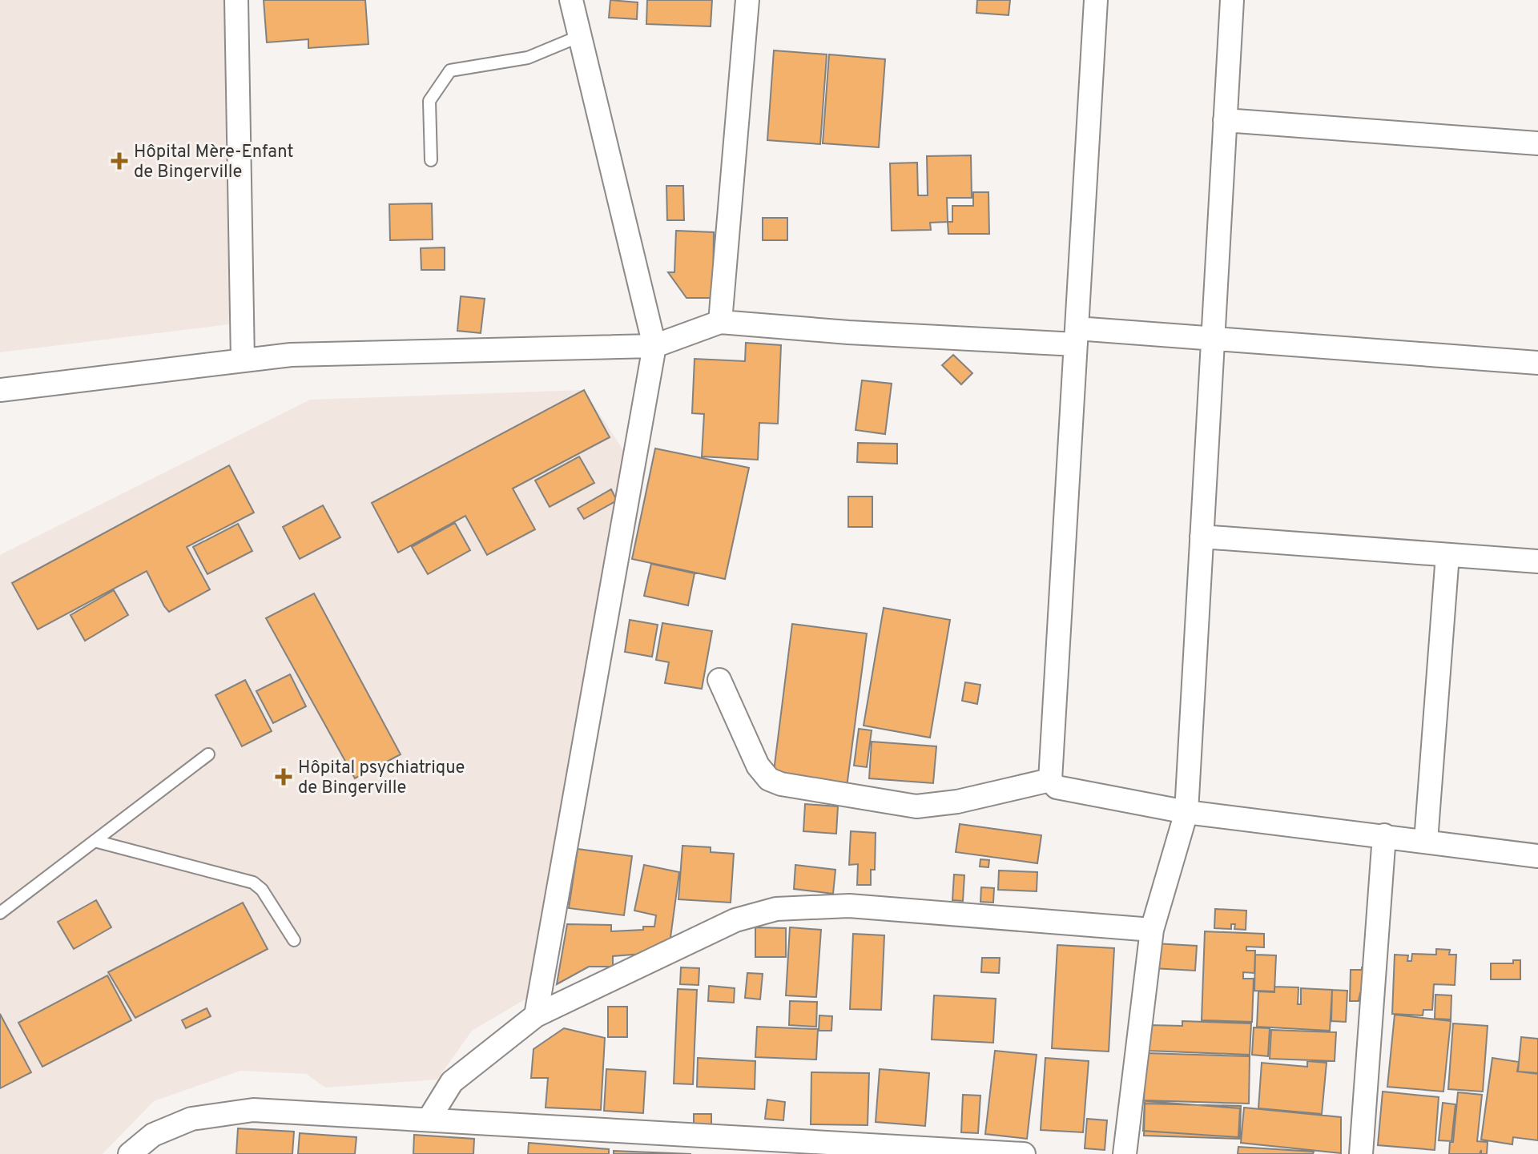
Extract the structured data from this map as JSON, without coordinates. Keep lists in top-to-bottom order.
{
  "places": {
    "health": ["Hôpital Mère-Enfant de Bingerville", "Hôpital psychiatrique de Bingerville"]
  }
}
